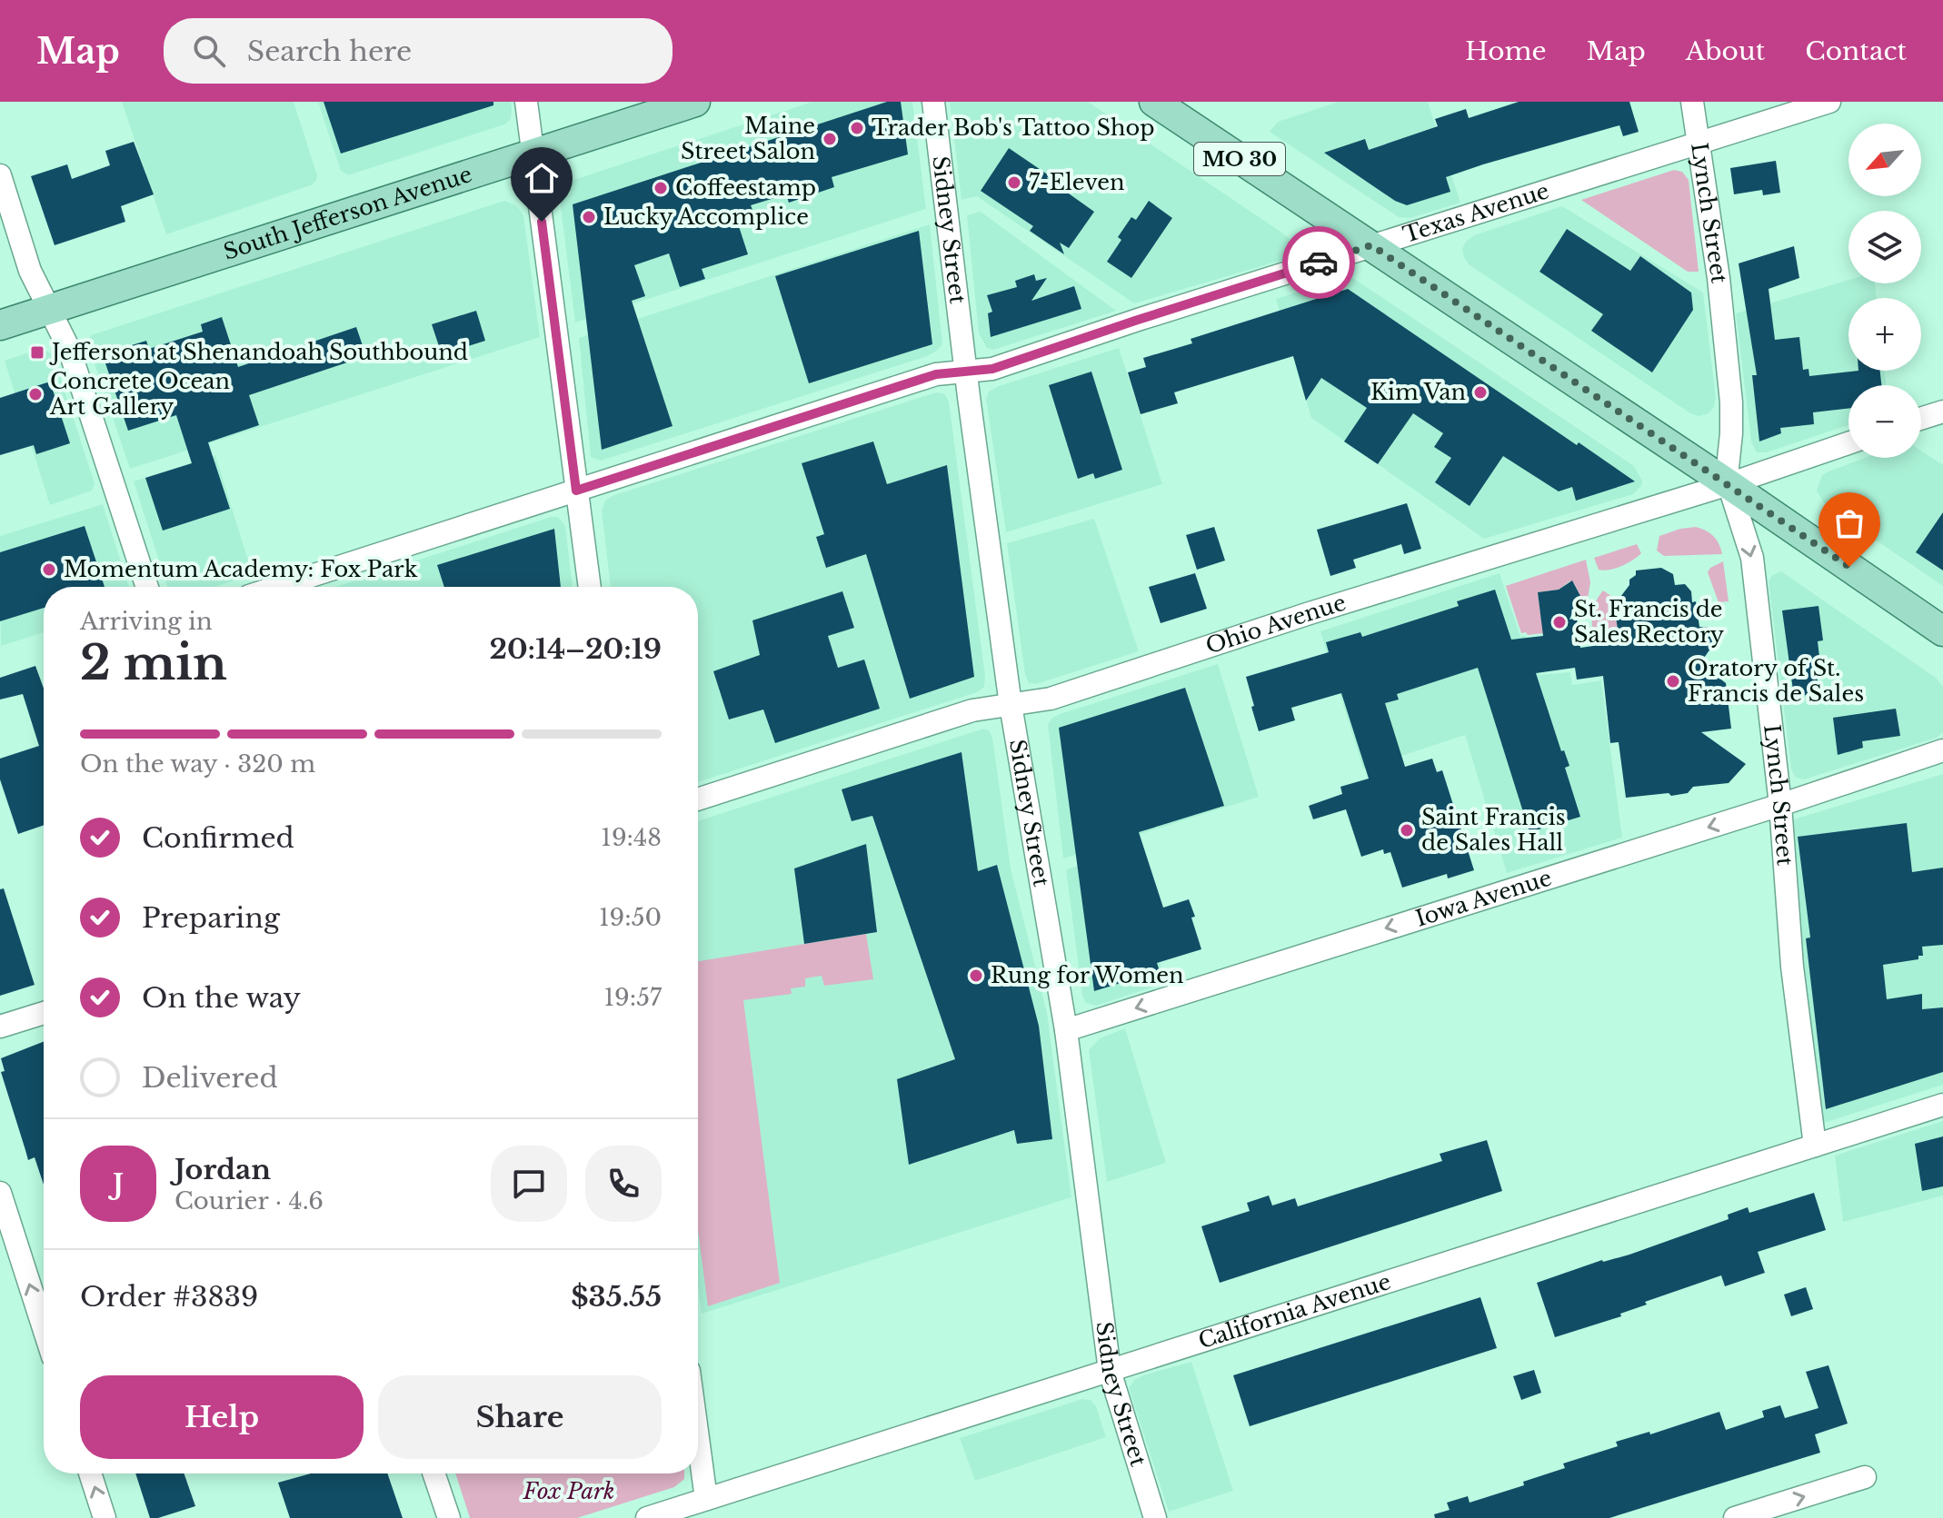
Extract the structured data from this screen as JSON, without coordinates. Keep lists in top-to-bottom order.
{
  "streets": {
    "main road": ["MO 30", "South Jefferson Avenue"],
    "street": [
      "Texas Avenue",
      "Lynch Street",
      "Sidney Street",
      "Ohio Avenue",
      "Iowa Avenue",
      "California Avenue"
    ]
  },
  "crossings": [
    ["MO 30", "Texas Avenue"],
    ["MO 30", "Lynch Street"],
    ["MO 30", "Ohio Avenue"],
    ["Texas Avenue", "Lynch Street"],
    ["Texas Avenue", "Sidney Street"],
    ["Lynch Street", "Ohio Avenue"],
    ["Lynch Street", "Iowa Avenue"],
    ["Lynch Street", "California Avenue"],
    ["Sidney Street", "Ohio Avenue"],
    ["Sidney Street", "Iowa Avenue"],
    ["Sidney Street", "California Avenue"]
  ],
  "one_way": ["Iowa Avenue"],
  "parks": ["Fox Park"],
  "places": {
    "other": [
      "Trader Bob's Tattoo Shop",
      "Maine Street Salon",
      "7-Eleven",
      "Coffeestamp",
      "Lucky Accomplice",
      "Kim Van",
      "Concrete Ocean Art Gallery",
      "Momentum Academy: Fox Park",
      "St. Francis de Sales Rectory",
      "Oratory of St. Francis de Sales",
      "Saint Francis de Sales Hall",
      "Rung for Women"
    ],
    "transit": ["Jefferson at Shenandoah Southbound"]
  },
  "north": "bottom left",
  "page": {
    "header": "Map",
    "search": "Search here",
    "nav": [
      "Home",
      "Map",
      "About",
      "Contact"
    ],
    "map_buttons": ["+", "−"],
    "heading": ["2 min", "Arriving in", "20:14–20:19"],
    "panel": [
      "Jordan",
      "Courier · 4.6",
      "Order #3839",
      "$35.55"
    ],
    "bar": "On the way · 320 m",
    "list": [
      ["Confirmed", "19:48"],
      ["Preparing", "19:50"],
      ["On the way", "19:57"],
      "Delivered"
    ],
    "round": "J",
    "buttons": ["Help", "Share"]
  }
}
